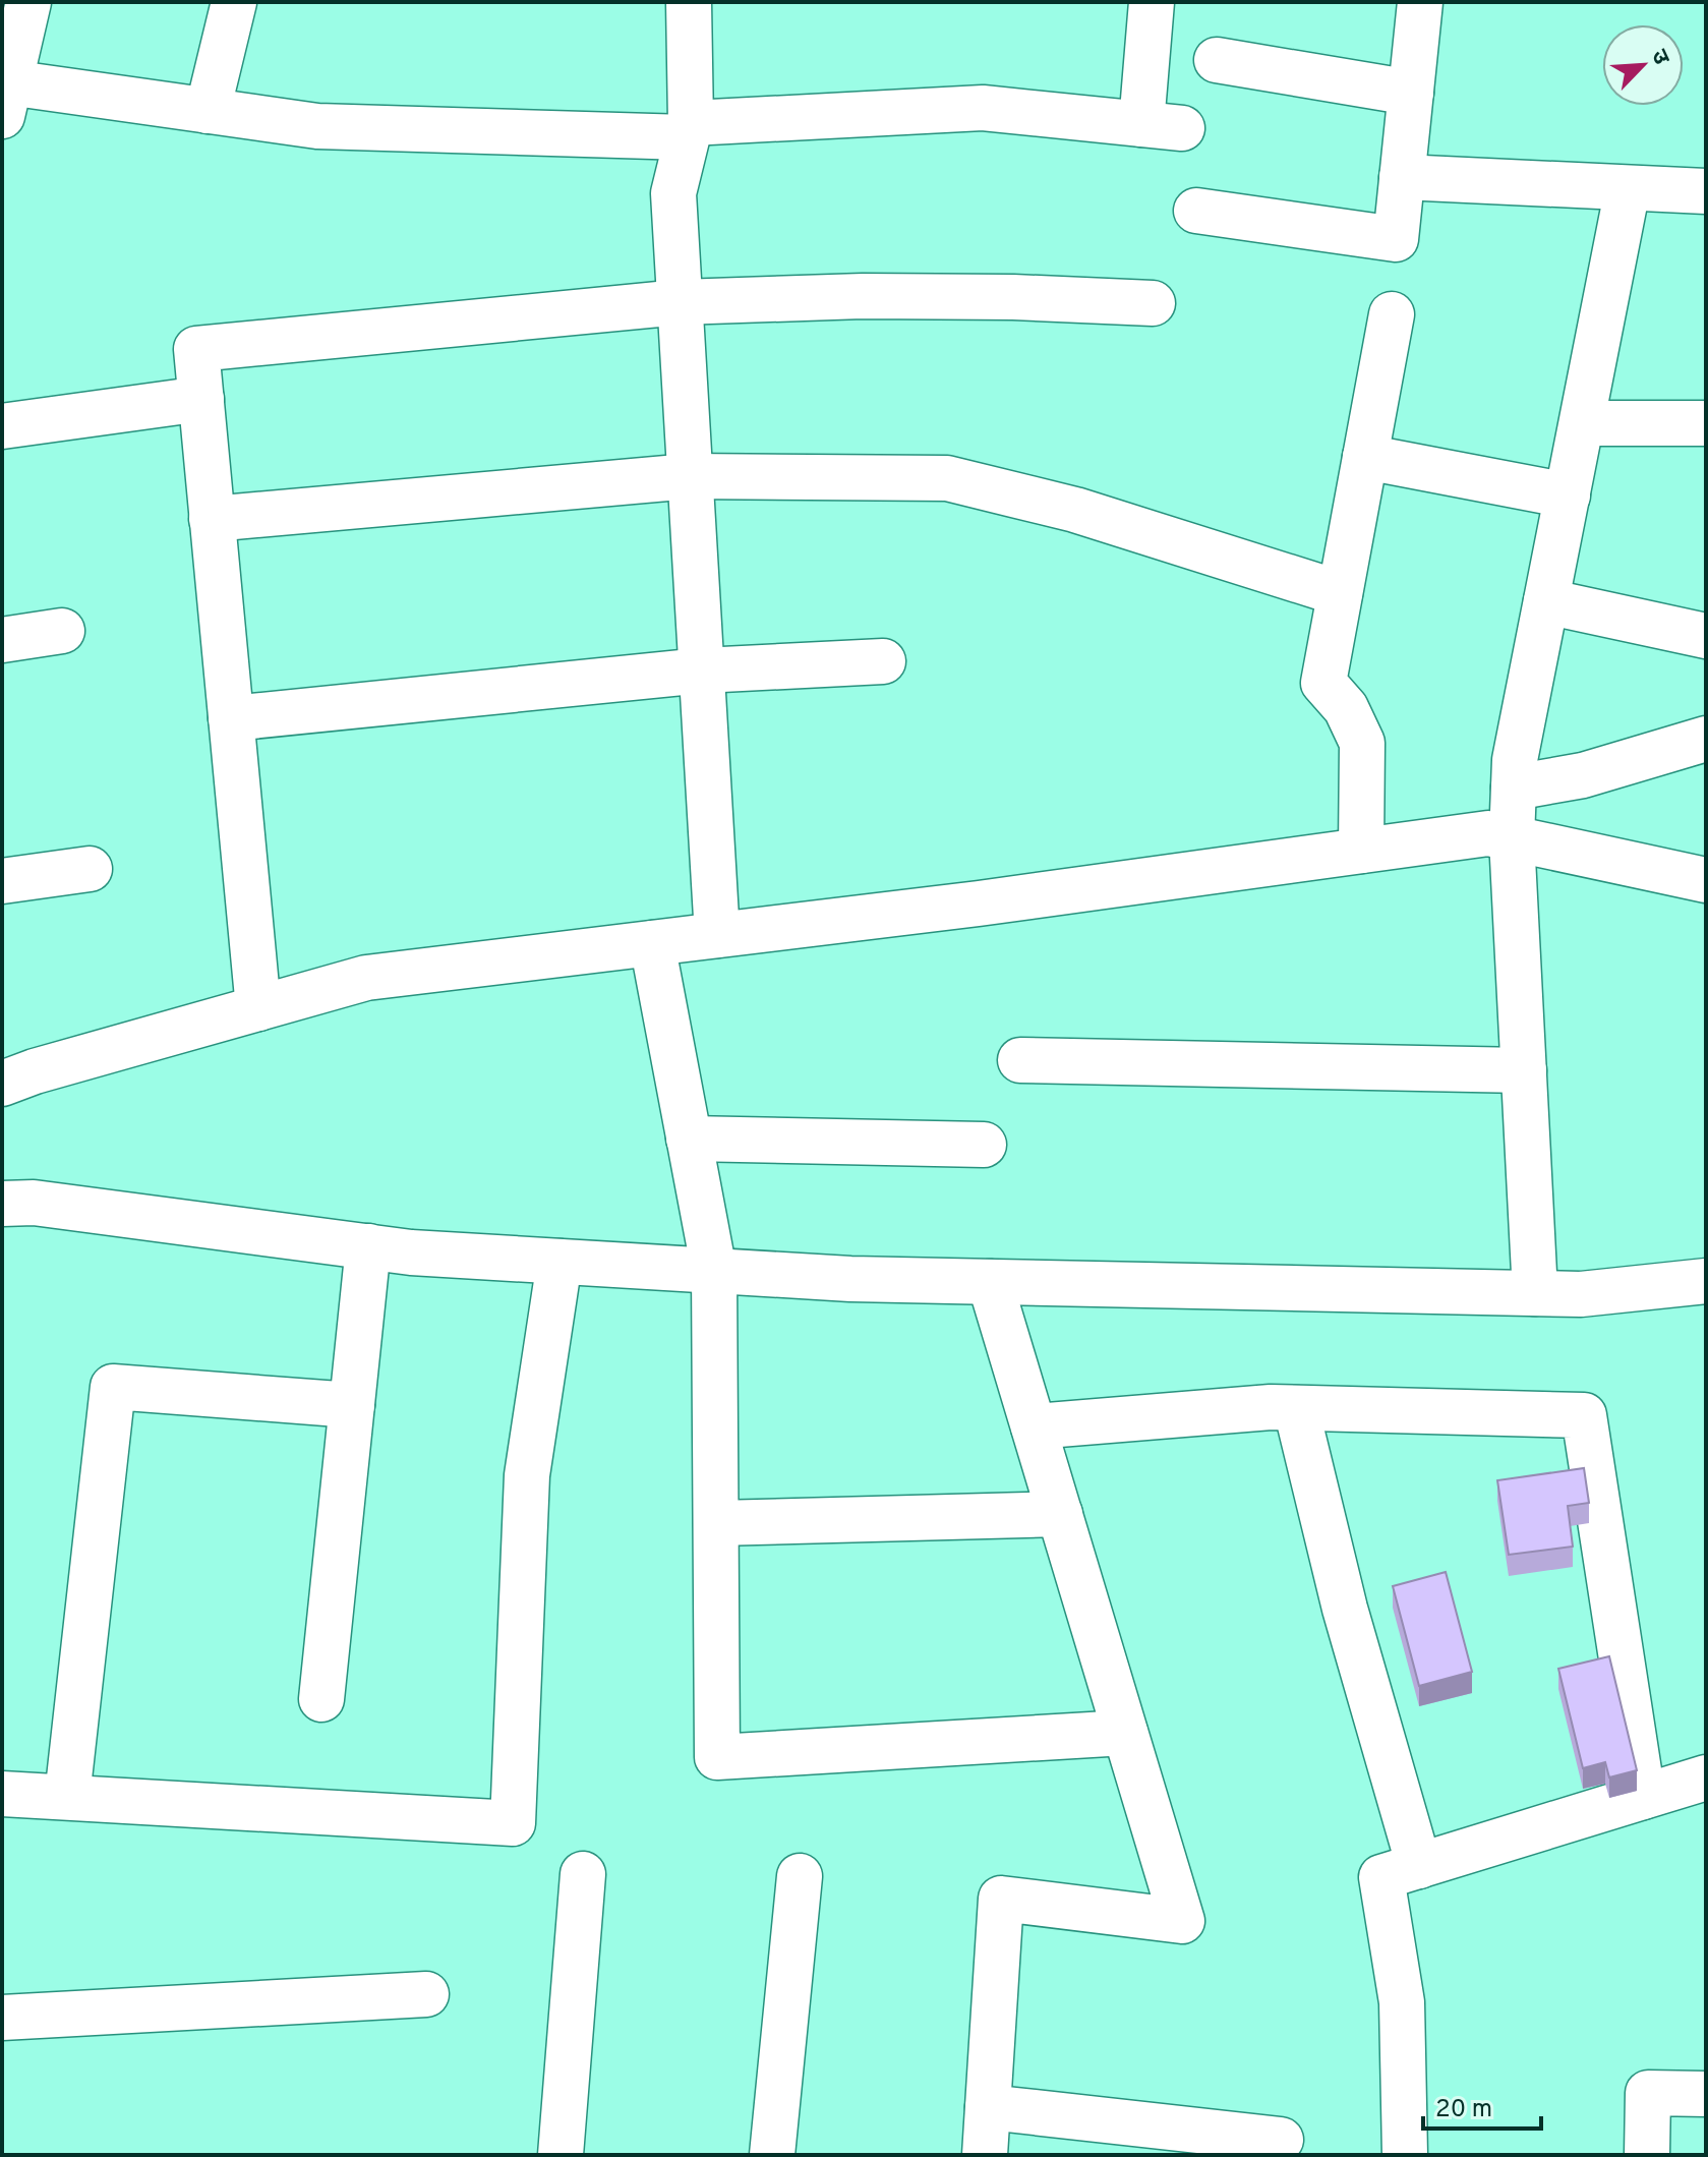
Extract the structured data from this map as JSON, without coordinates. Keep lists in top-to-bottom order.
{
  "scale_bar": "20 m",
  "north": "top right"
}
